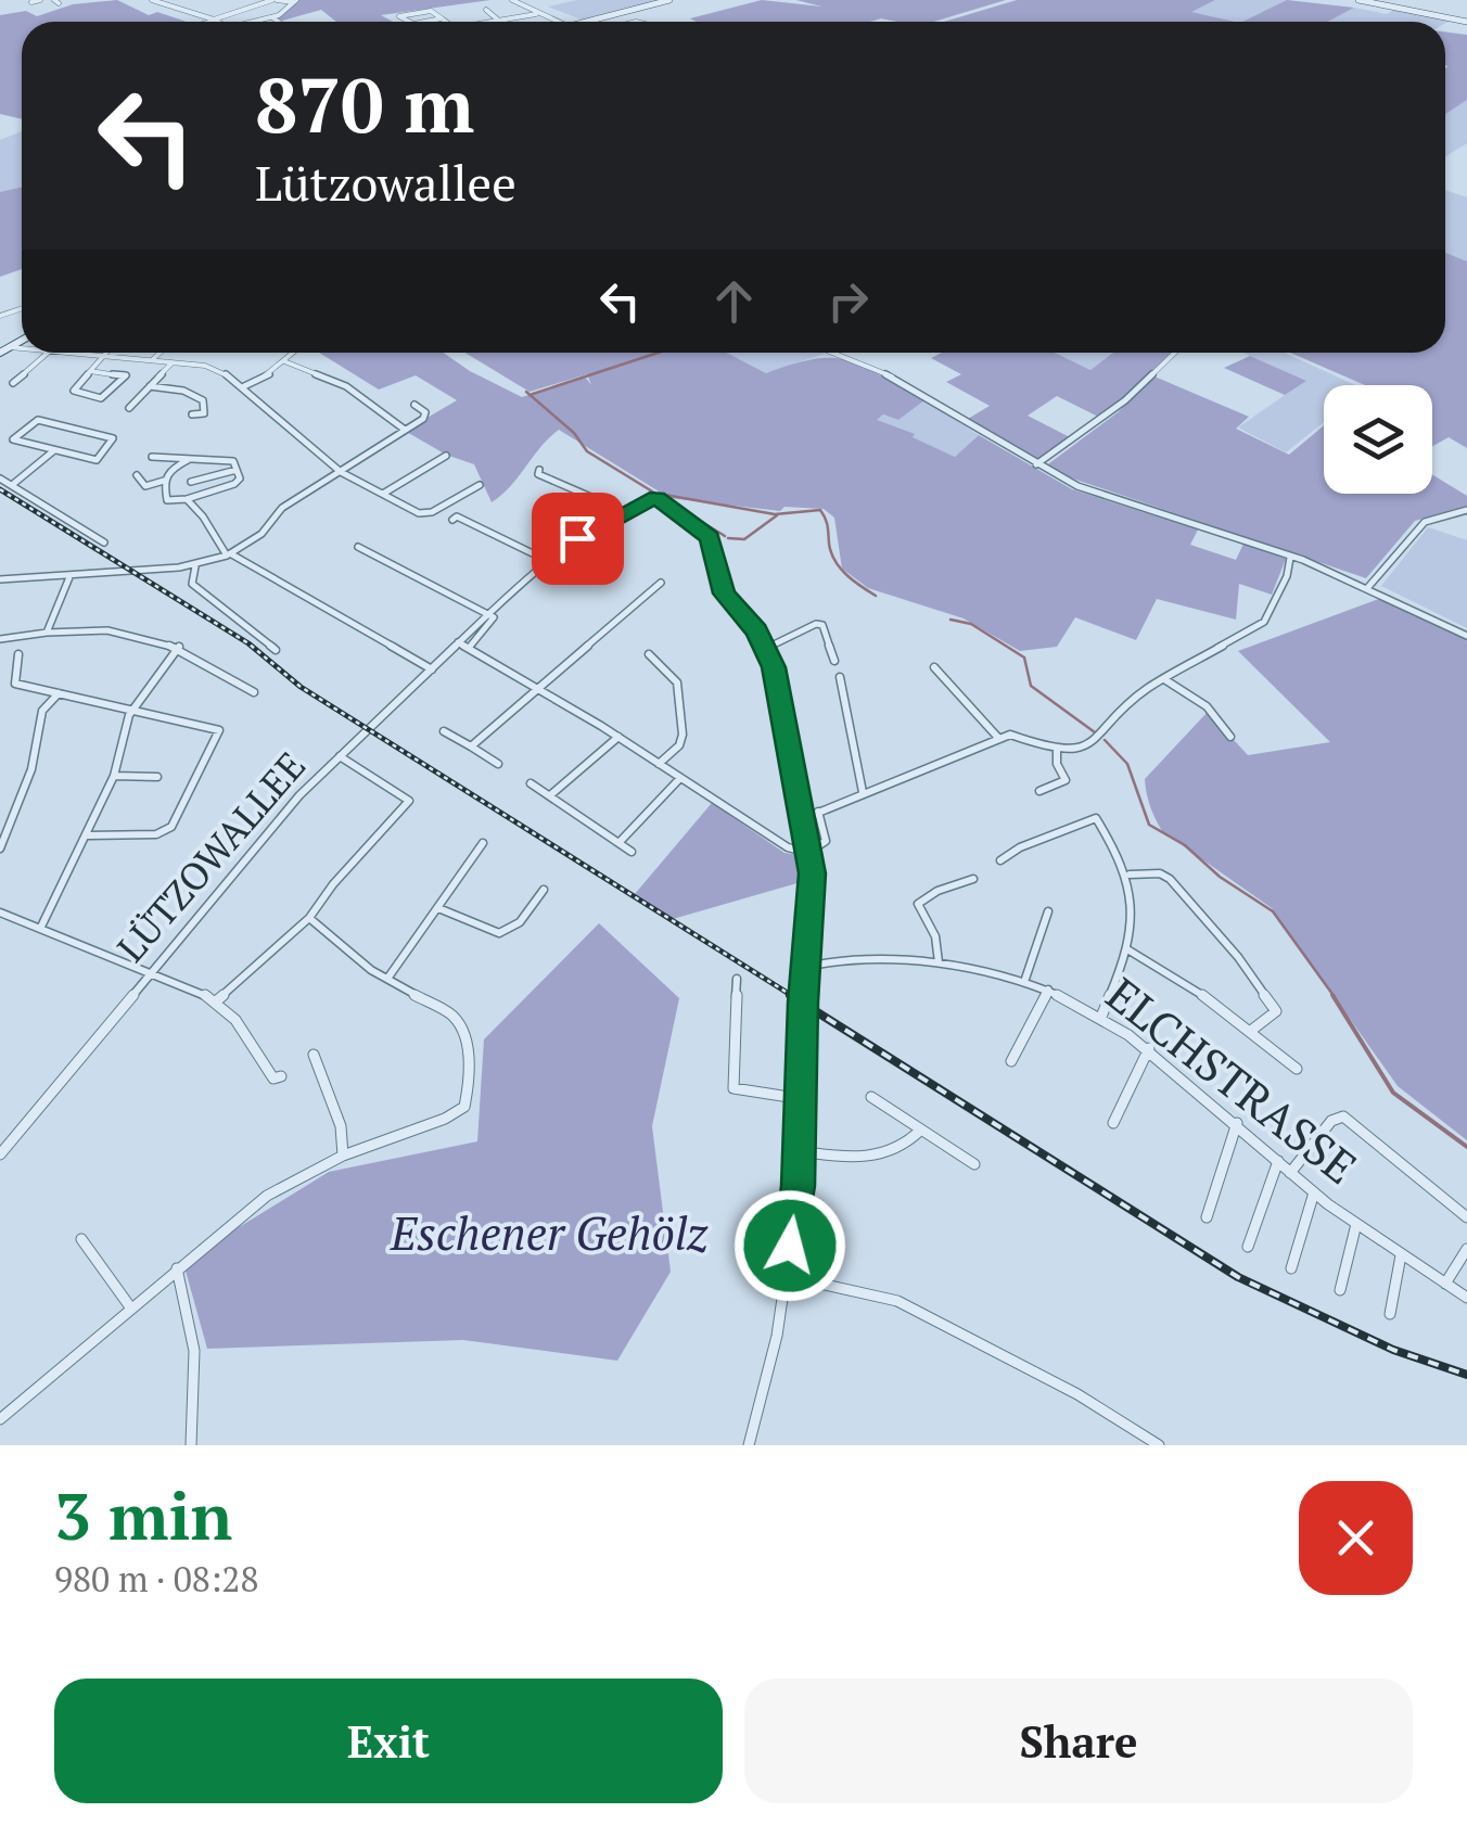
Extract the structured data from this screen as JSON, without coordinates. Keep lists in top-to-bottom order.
{
  "streets": {
    "street": ["LÜTZOWALLEE", "ELCHSTRASSE"]
  },
  "parks": ["Eschener Gehölz"],
  "page": {
    "turn": ["870 m", "Lützowallee"],
    "heading": ["3 min", "980 m · 08:28"],
    "buttons": ["Exit", "Share"]
  }
}
